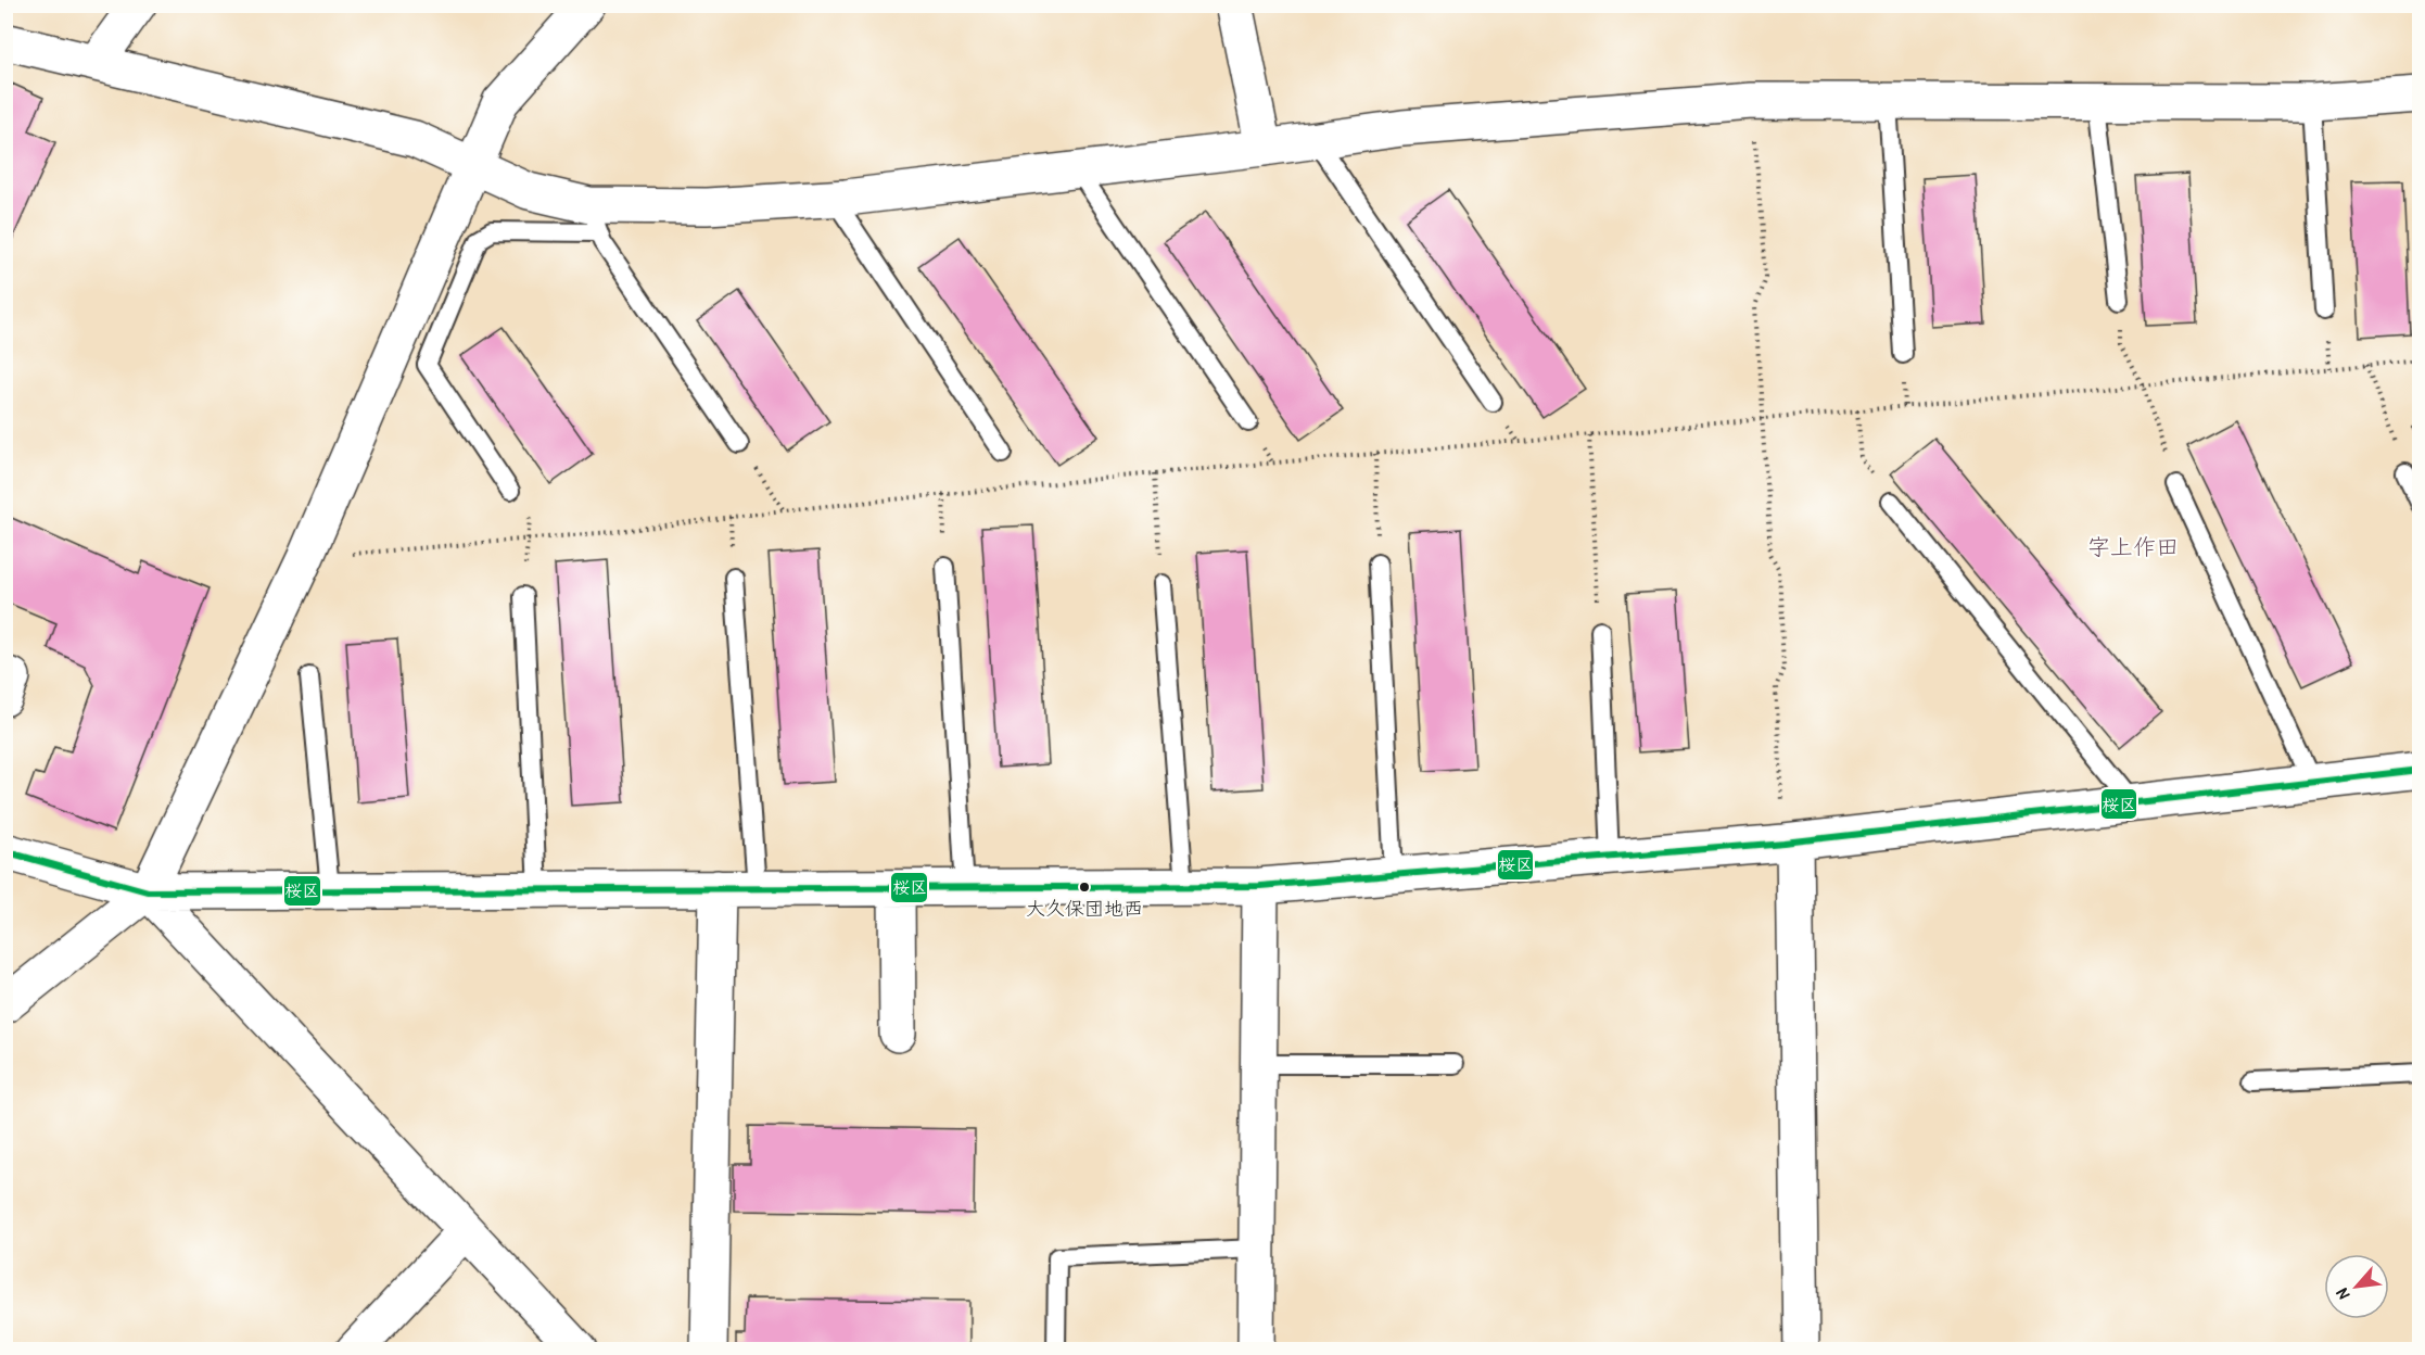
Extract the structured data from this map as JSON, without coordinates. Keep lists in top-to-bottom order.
{
  "districts": ["字上作田"],
  "places": ["大久保団地西"],
  "lines": ["transit line 桜区"],
  "north": "bottom left"
}
